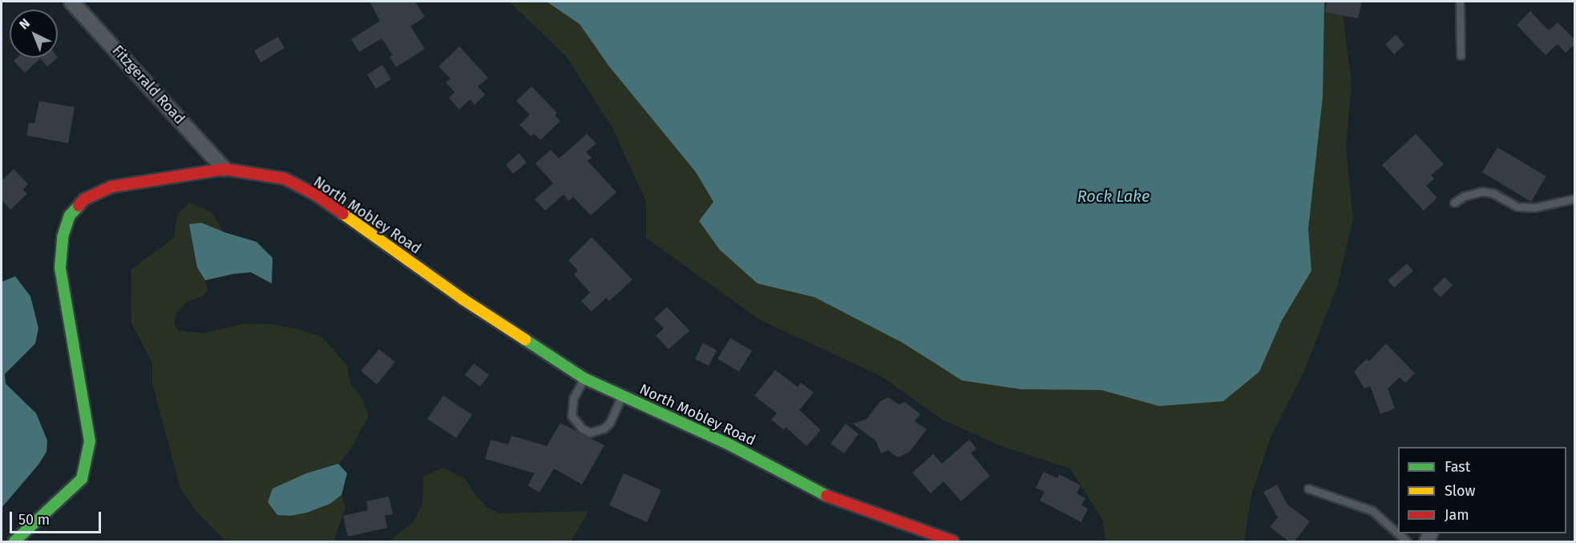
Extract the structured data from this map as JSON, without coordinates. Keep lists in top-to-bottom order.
{
  "streets": {
    "street": ["Fitzgerald Road", "North Mobley Road"]
  },
  "crossings": [
    ["Fitzgerald Road", "North Mobley Road"]
  ],
  "water": ["Rock Lake"],
  "legend": ["Fast", "Slow", "Jam"],
  "scale_bar": "50 m",
  "north": "top left"
}
